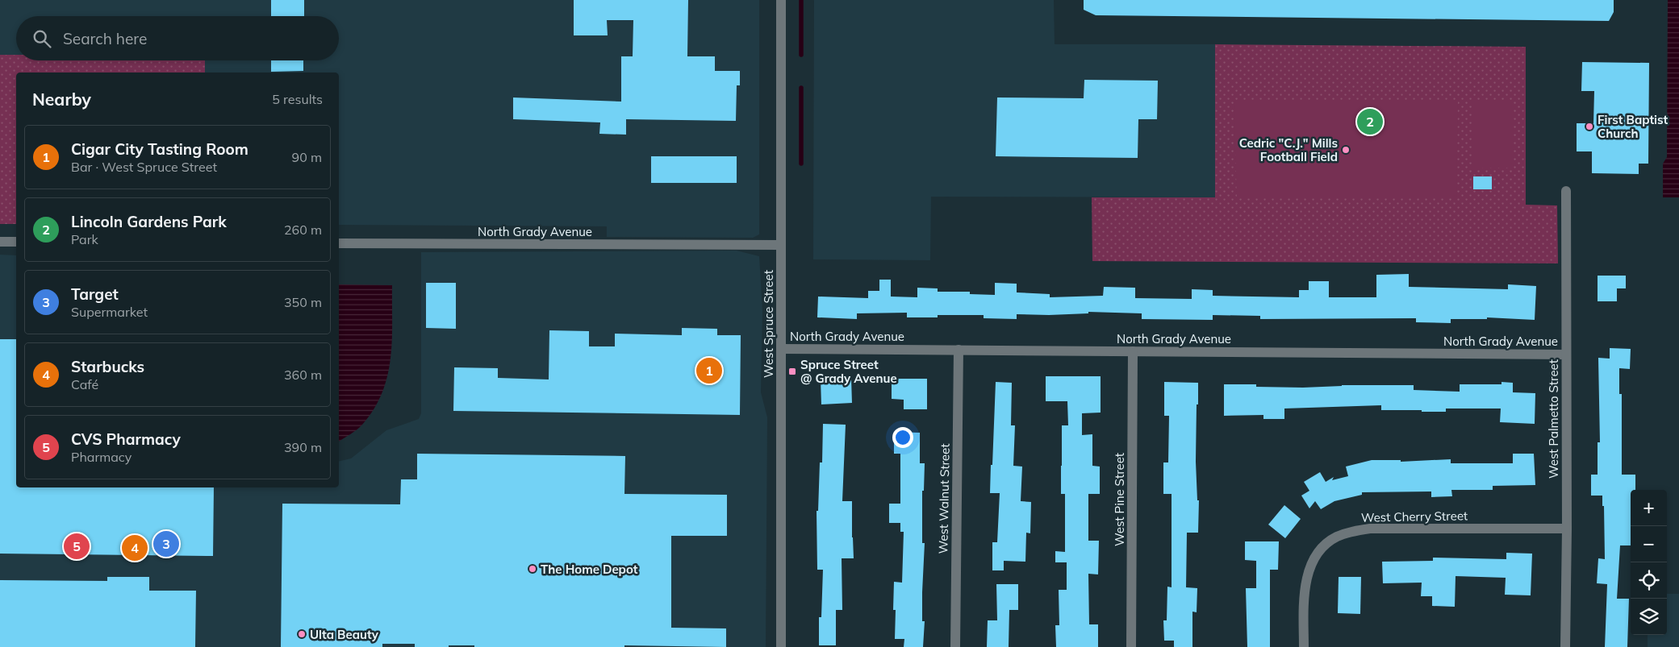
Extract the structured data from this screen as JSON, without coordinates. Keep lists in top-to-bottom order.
{
  "streets": {
    "street": [
      "North Grady Avenue",
      "West Spruce Street",
      "West Palmetto Street",
      "West Walnut Street",
      "West Pine Street",
      "West Cherry Street"
    ]
  },
  "crossings": [
    ["North Grady Avenue", "West Spruce Street"],
    ["North Grady Avenue", "West Palmetto Street"],
    ["North Grady Avenue", "West Walnut Street"],
    ["North Grady Avenue", "West Pine Street"],
    ["West Palmetto Street", "West Cherry Street"]
  ],
  "places": {
    "other": [
      "First Baptist Church",
      "Cedric \"C.J.\" Mills Football Field",
      "The Home Depot",
      "Ulta Beauty"
    ],
    "transit": ["Spruce Street @ Grady Avenue"]
  },
  "page": {
    "search": "Search here",
    "heading": ["Nearby", "5 results"],
    "pins": [
      "2",
      "1",
      "3",
      "5",
      "4"
    ],
    "list": [
      {
        "mark": "1",
        "name": "Cigar City Tasting Room",
        "note": "Bar · West Spruce Street",
        "value": "90 m"
      },
      {
        "mark": "2",
        "name": "Lincoln Gardens Park",
        "note": "Park",
        "value": "260 m"
      },
      {
        "mark": "3",
        "name": "Target",
        "note": "Supermarket",
        "value": "350 m"
      },
      {
        "mark": "4",
        "name": "Starbucks",
        "note": "Café",
        "value": "360 m"
      },
      {
        "mark": "5",
        "name": "CVS Pharmacy",
        "note": "Pharmacy",
        "value": "390 m"
      }
    ],
    "map_buttons": ["+", "−"]
  }
}
